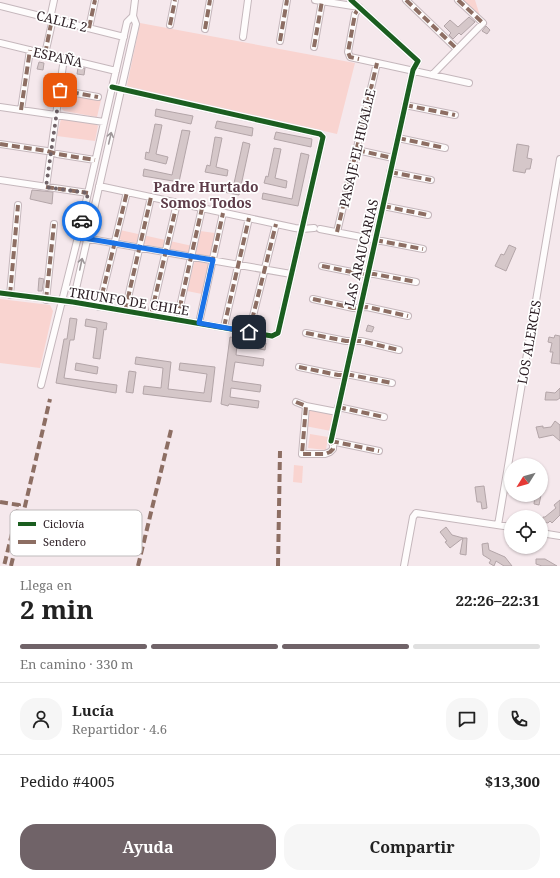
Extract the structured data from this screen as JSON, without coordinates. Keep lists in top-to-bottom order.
{
  "streets": {
    "street": [
      "CALLE 2",
      "ESPAÑA",
      "PASAJE EL HUALLE",
      "LAS ARAUCARIAS",
      "TRIUNFO DE CHILE",
      "LOS ALERCES"
    ]
  },
  "districts": ["Padre Hurtado Somos Todos"],
  "legend": ["Ciclovía", "Sendero"],
  "north": "bottom left",
  "page": {
    "heading": ["2 min", "Llega en", "22:26–22:31"],
    "panel": [
      "Lucía",
      "Repartidor · 4.6",
      "Pedido #4005",
      "$13,300"
    ],
    "bar": "En camino · 330 m",
    "buttons": ["Ayuda", "Compartir"]
  }
}
